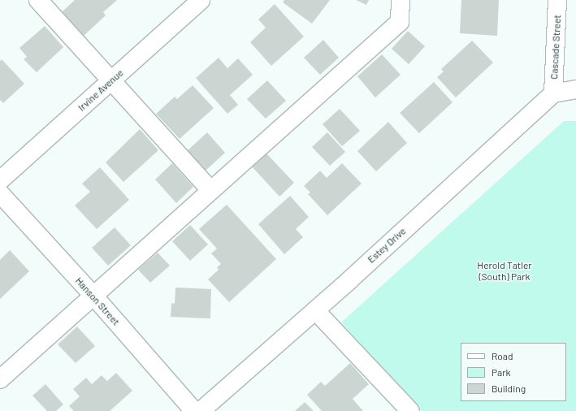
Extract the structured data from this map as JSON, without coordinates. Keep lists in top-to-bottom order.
{
  "streets": {
    "street": [
      "Cascade Street",
      "Irvine Avenue",
      "Estey Drive",
      "Hanson Street"
    ]
  },
  "crossings": [
    ["Cascade Street", "Estey Drive"]
  ],
  "parks": ["Herold Tatler (South) Park"],
  "legend": ["Road", "Park", "Building"]
}
